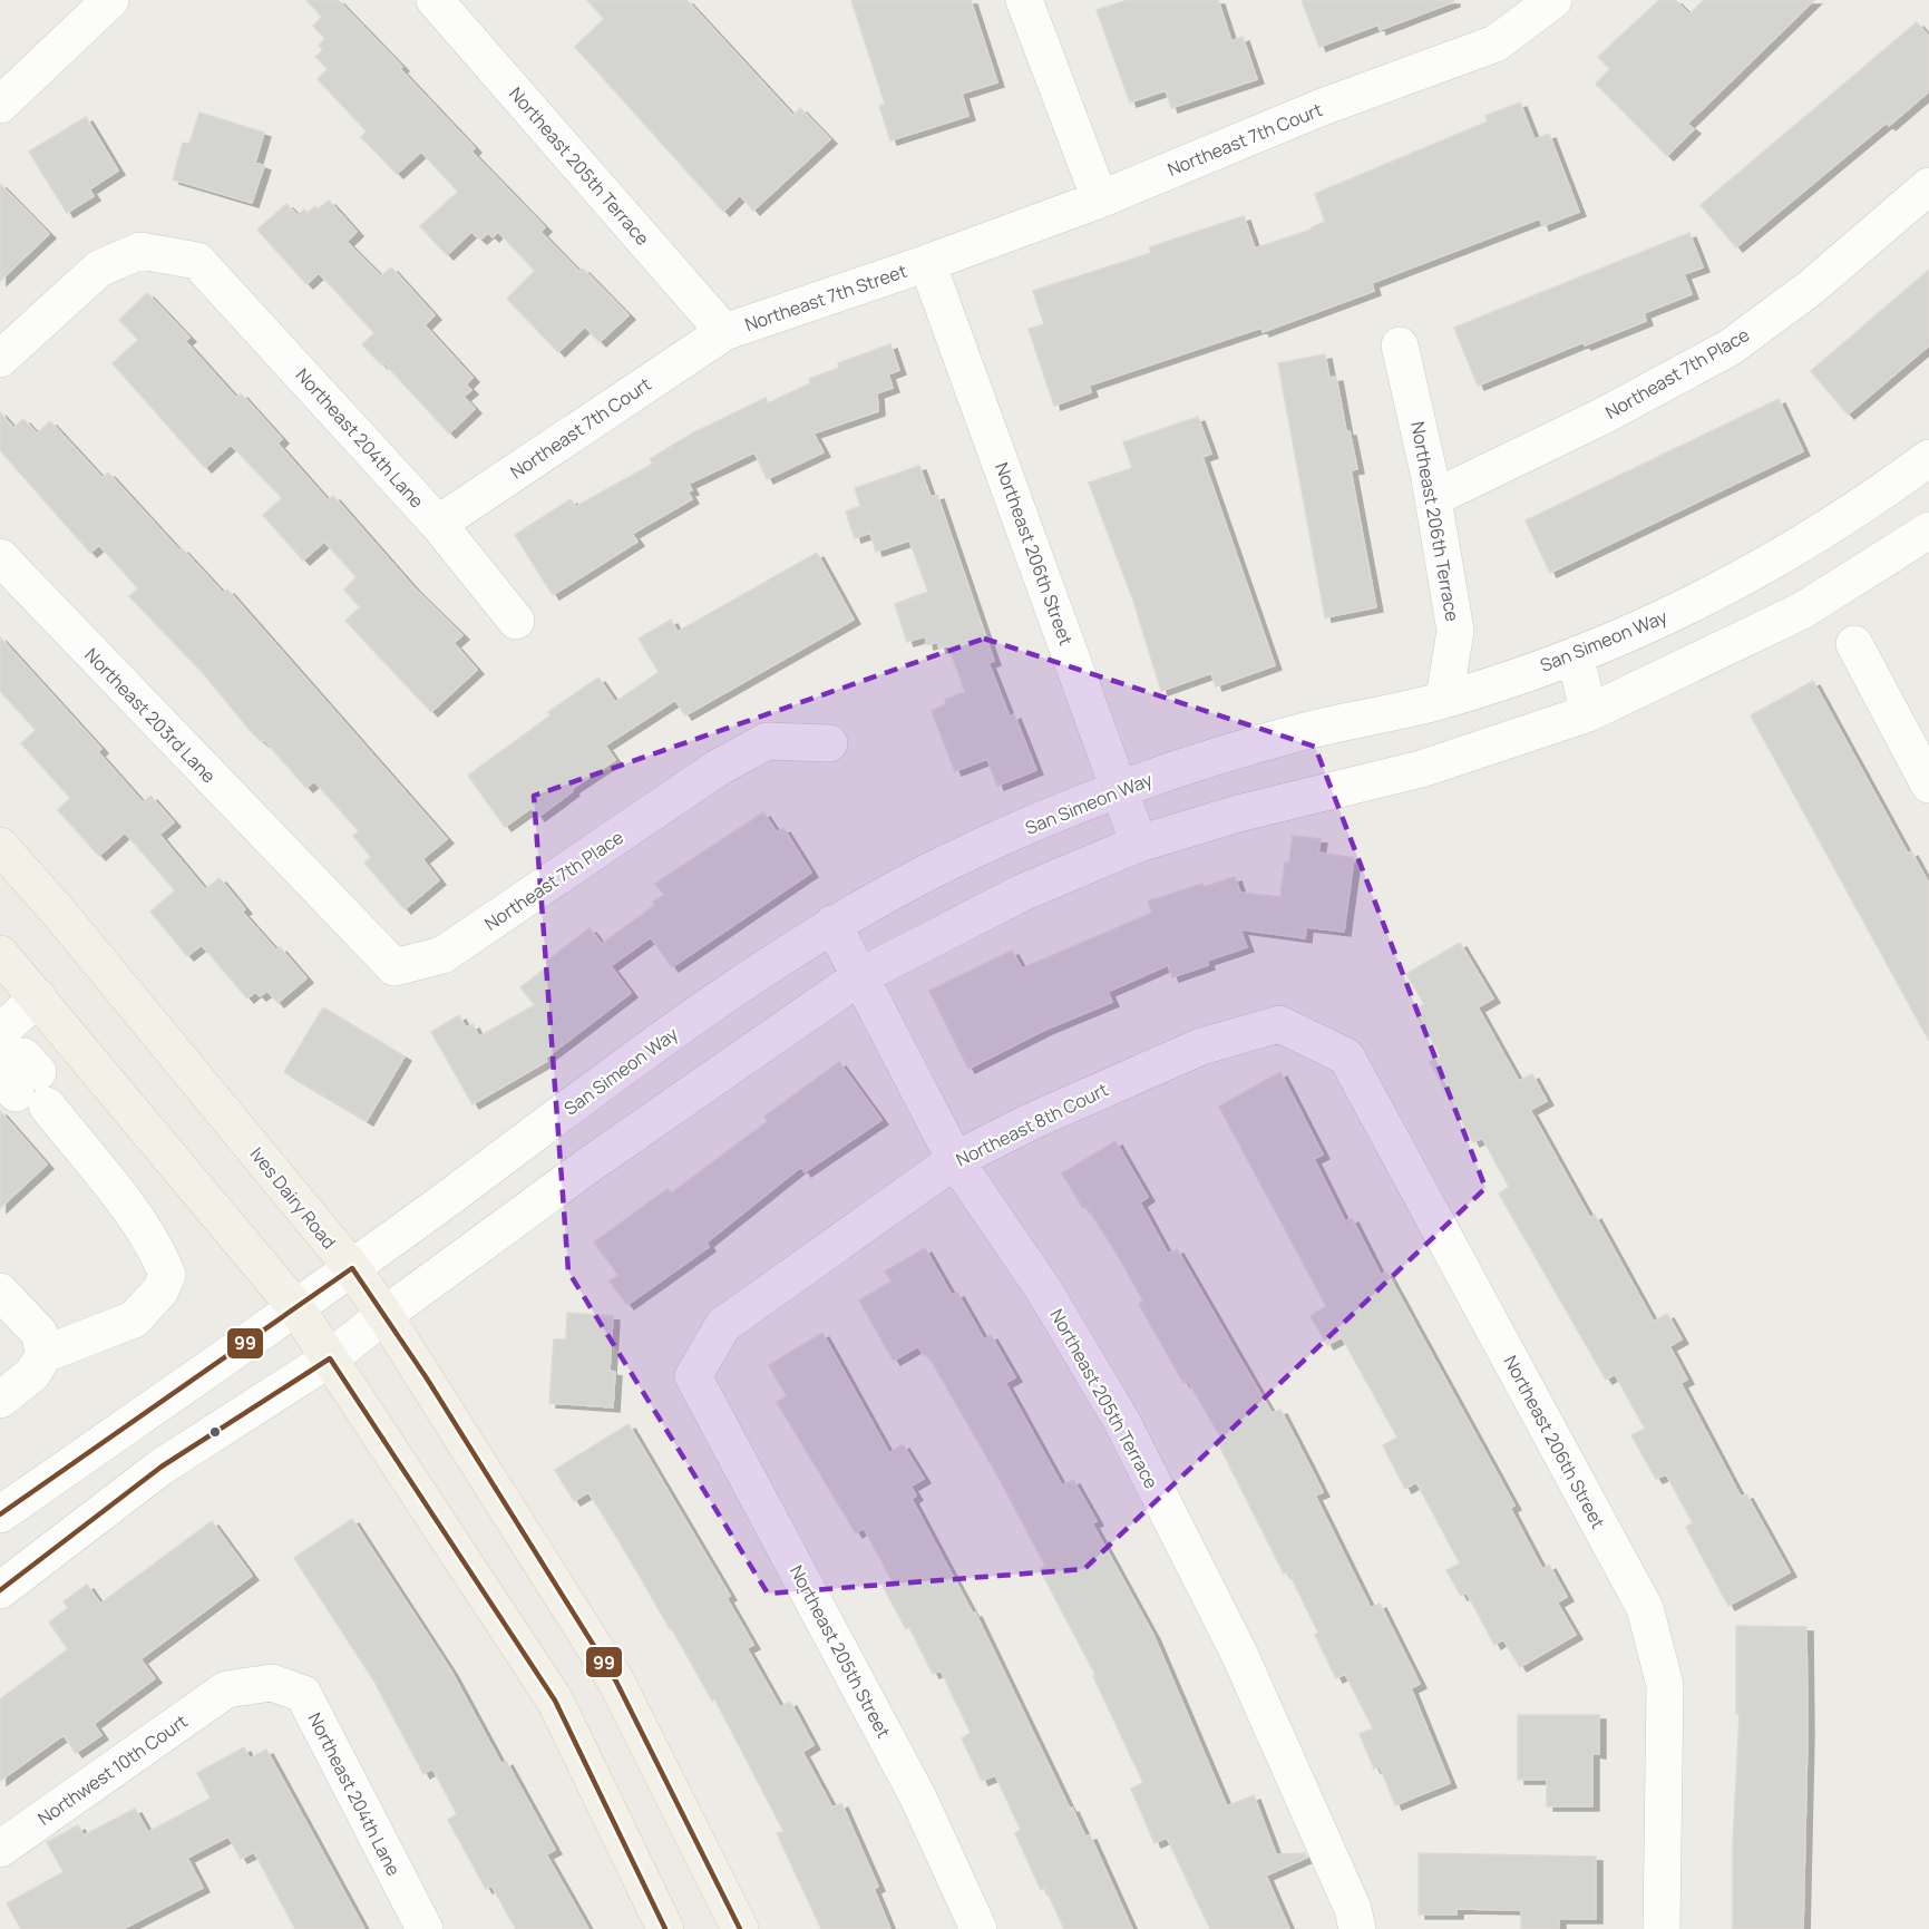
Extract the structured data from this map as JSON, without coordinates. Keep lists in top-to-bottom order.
{
  "streets": {
    "main road": ["Ives Dairy Road"],
    "street": [
      "Northeast 7th Court",
      "Northeast 205th Terrace",
      "Northeast 7th Street",
      "Northeast 7th Place",
      "Northeast 204th Lane",
      "Northeast 206th Terrace",
      "Northeast 206th Street",
      "San Simeon Way",
      "Northeast 203rd Lane",
      "Northeast 8th Court",
      "Northeast 205th Street",
      "Northwest 10th Court"
    ]
  },
  "crossings": [
    ["Northeast 7th Court", "Northeast 205th Terrace"],
    ["Northeast 7th Court", "Northeast 7th Street"],
    ["Northeast 7th Court", "Northeast 204th Lane"],
    ["Northeast 7th Court", "Northeast 206th Street"],
    ["Northeast 205th Terrace", "Northeast 7th Street"],
    ["Northeast 205th Terrace", "San Simeon Way"],
    ["Northeast 205th Terrace", "Northeast 8th Court"],
    ["Northeast 7th Street", "Northeast 206th Street"],
    ["Northeast 7th Place", "Northeast 206th Terrace"],
    ["Northeast 7th Place", "Northeast 203rd Lane"],
    ["Northeast 204th Lane", "Northwest 10th Court"],
    ["Northeast 206th Terrace", "San Simeon Way"],
    ["Northeast 206th Street", "San Simeon Way"],
    ["Northeast 206th Street", "Northeast 8th Court"],
    ["San Simeon Way", "Ives Dairy Road"],
    ["Northeast 8th Court", "Northeast 205th Street"]
  ],
  "lines": ["transit line 99"]
}
